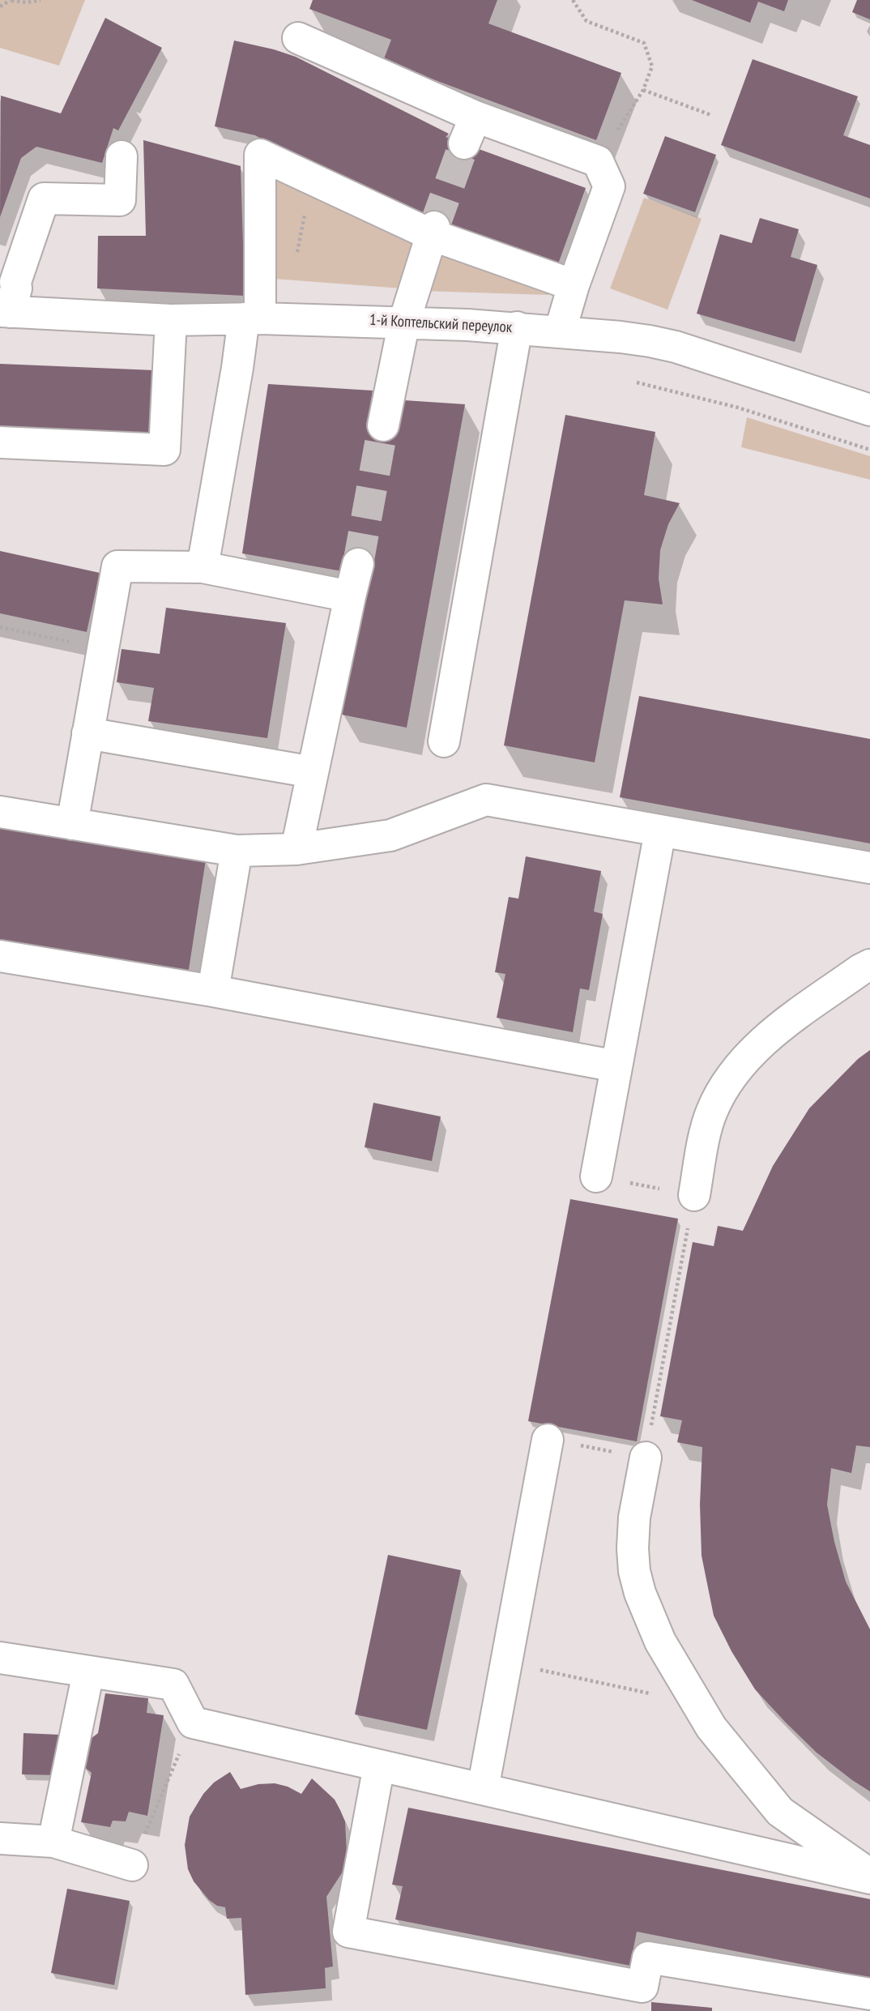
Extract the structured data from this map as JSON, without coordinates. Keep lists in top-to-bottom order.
{
  "streets": {
    "street": ["1-й Коптельский переулок"]
  }
}
